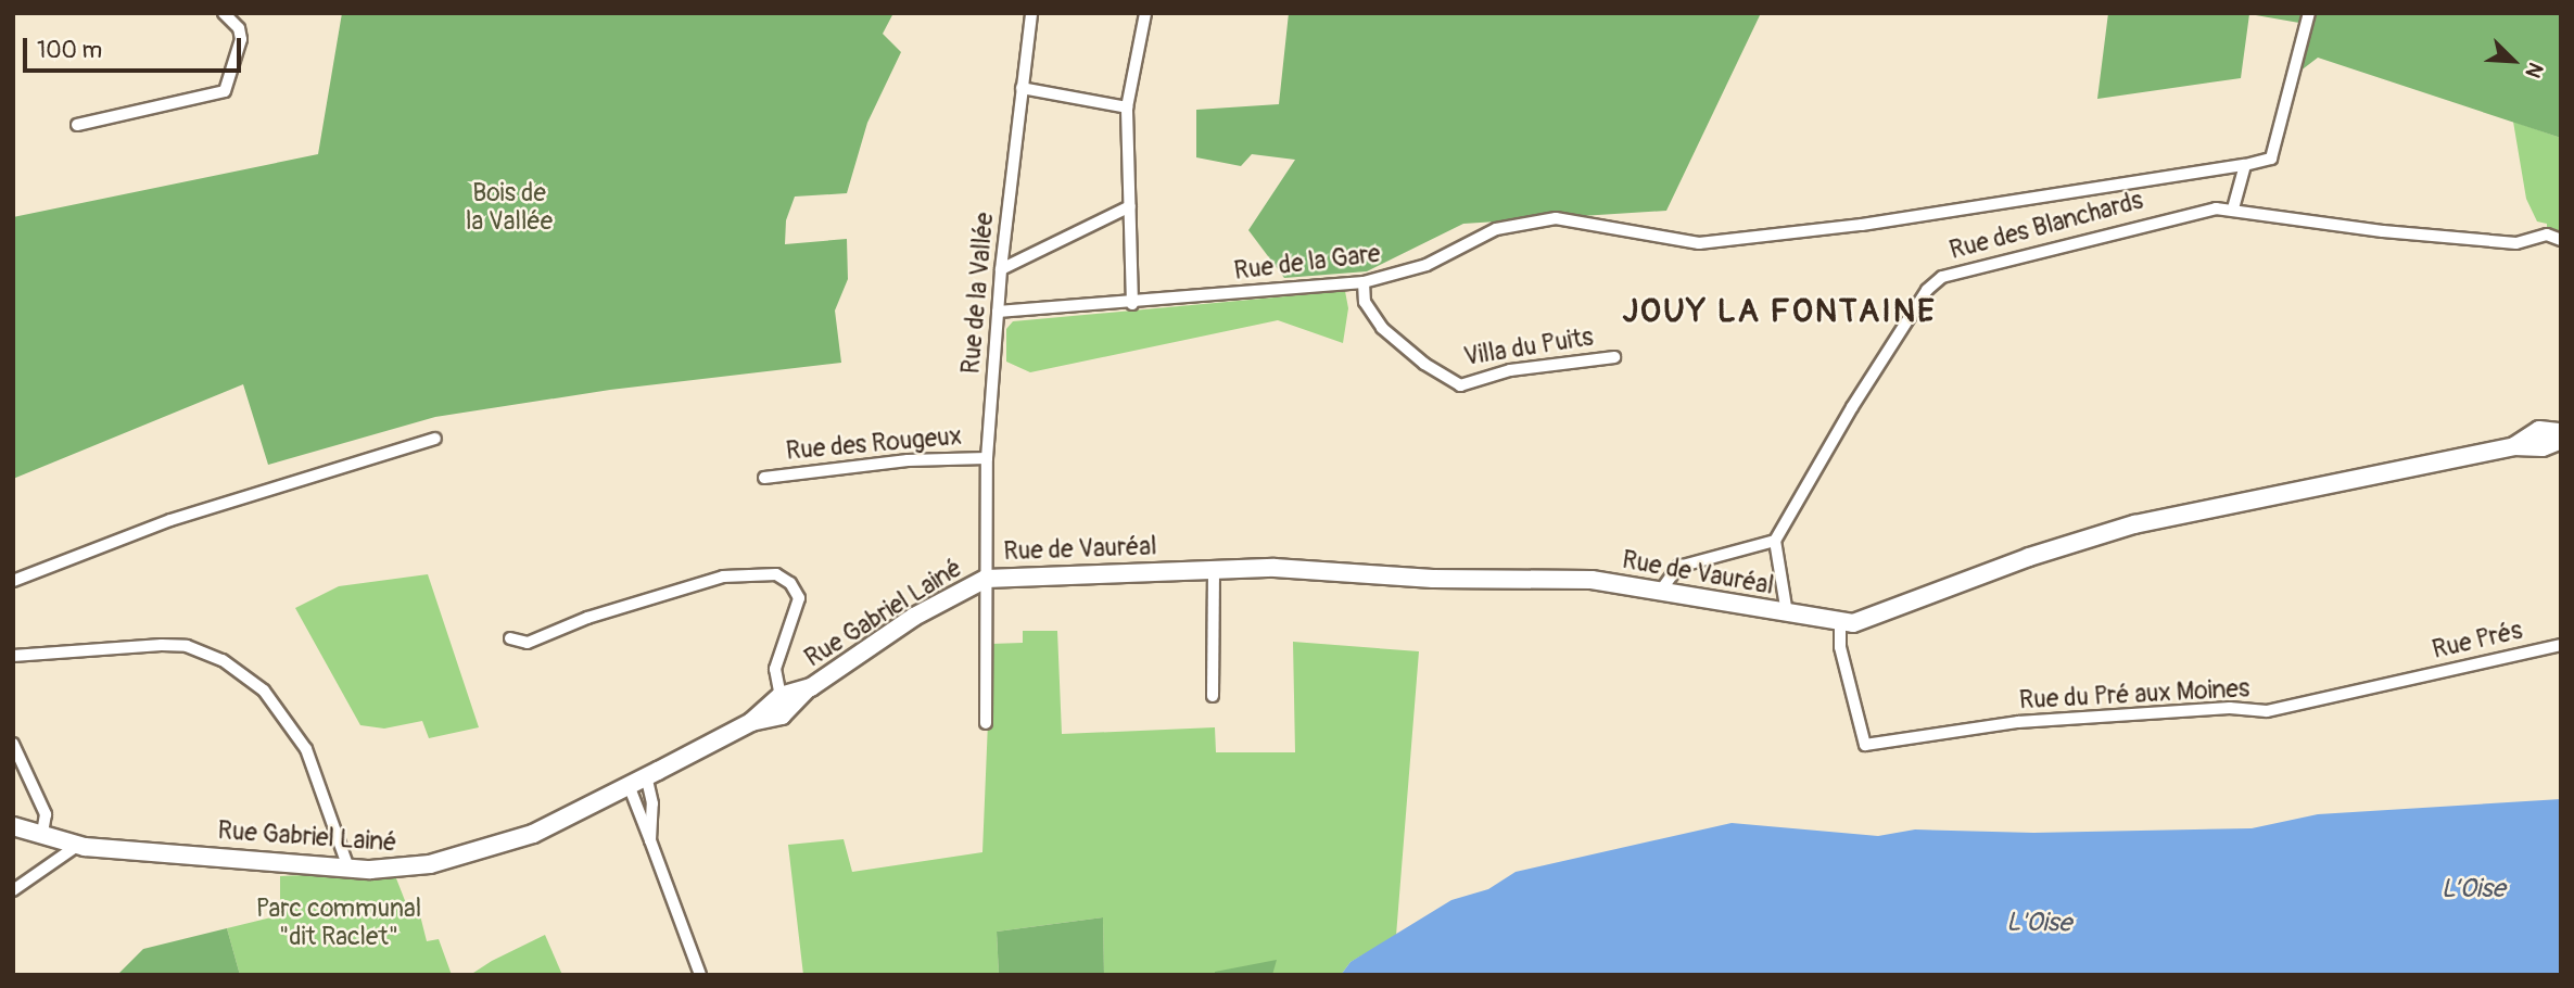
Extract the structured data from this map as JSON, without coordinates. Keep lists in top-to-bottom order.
{
  "streets": {
    "street": [
      "Rue des Blanchards",
      "Rue de la Gare",
      "Rue de la Vallée",
      "Villa du Puits",
      "Rue des Rougeux",
      "Rue de Vauréal",
      "Rue Gabriel Lainé",
      "Rue Prés",
      "Rue du Pré aux Moines"
    ]
  },
  "crossings": [
    ["Rue de la Gare", "Rue de la Vallée"],
    ["Rue de la Gare", "Villa du Puits"],
    ["Rue de la Vallée", "Rue des Rougeux"],
    ["Rue de la Vallée", "Rue de Vauréal"],
    ["Rue de la Vallée", "Rue Gabriel Lainé"],
    ["Rue de Vauréal", "Rue Gabriel Lainé"],
    ["Rue de Vauréal", "Rue du Pré aux Moines"],
    ["Rue Prés", "Rue du Pré aux Moines"]
  ],
  "districts": ["JOUY LA FONTAINE"],
  "water": ["L’Oise", "L'Oise"],
  "parks": ["Bois de la Vallée", "Parc communal \"dit Raclet\""],
  "scale_bar": "100 m",
  "north": "bottom right"
}
